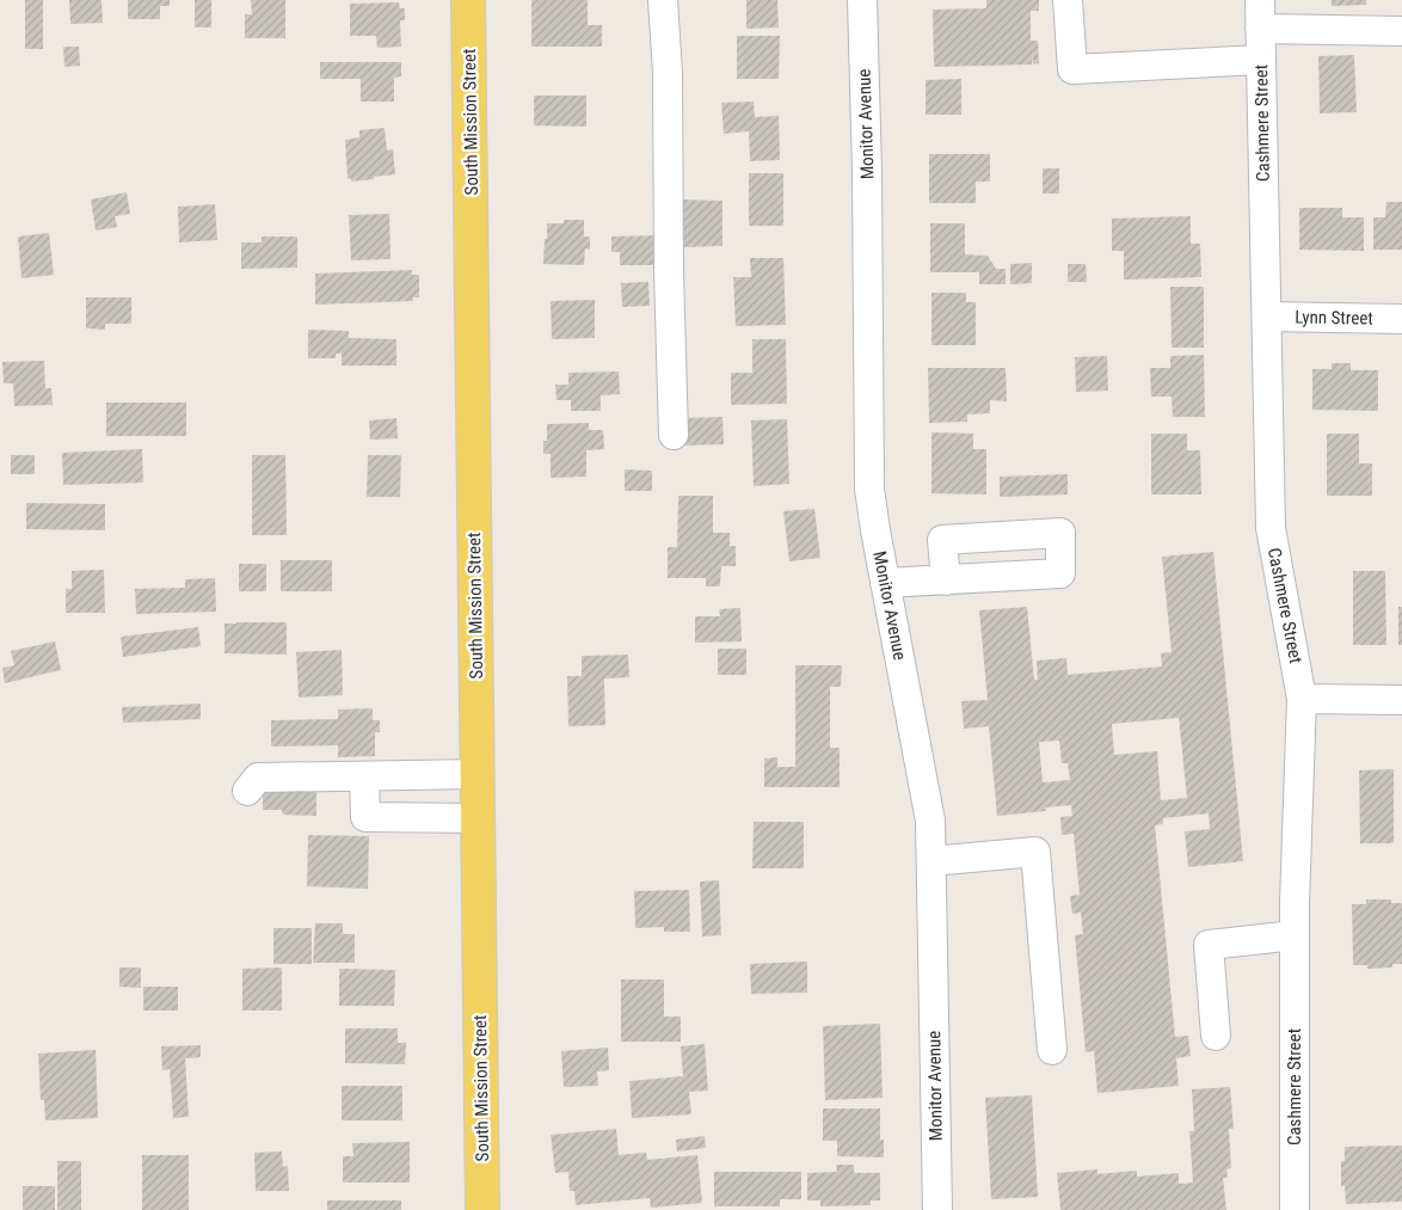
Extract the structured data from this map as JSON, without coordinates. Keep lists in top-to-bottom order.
{
  "streets": {
    "main road": ["South Mission Street"],
    "street": ["Cashmere Street", "Monitor Avenue", "Lynn Street"]
  },
  "crossings": [
    ["Cashmere Street", "Lynn Street"]
  ]
}
